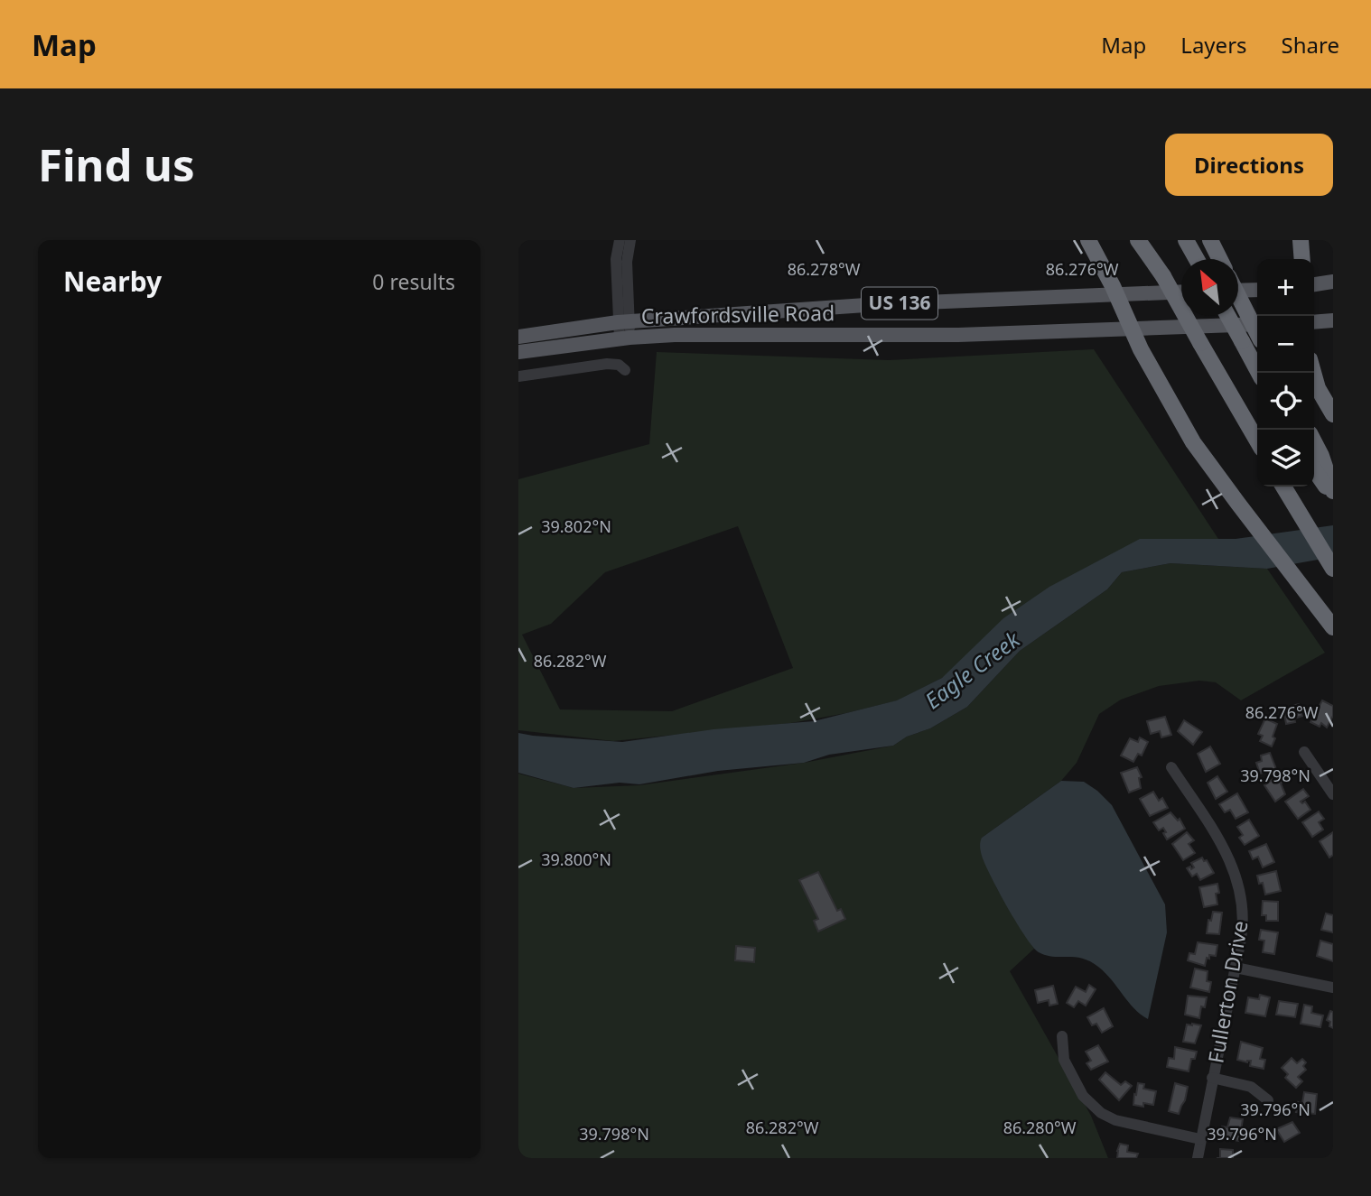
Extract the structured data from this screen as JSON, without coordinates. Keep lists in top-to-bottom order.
{
  "streets": {
    "main road": ["US 136", "Crawfordsville Road"],
    "street": ["Fullerton Drive"]
  },
  "water": ["Eagle Creek"],
  "north": "top left",
  "page": {
    "header": "Map",
    "nav": ["Map", "Layers", "Share"],
    "buttons": "Directions",
    "title": "Find us",
    "heading": ["Nearby", "0 results"],
    "map_buttons": ["+", "−"]
  },
  "coordinates": [
    "86.278°W",
    "86.276°W",
    "39.802°N",
    "86.282°W",
    "39.798°N",
    "39.800°N",
    "39.796°N",
    "86.280°W"
  ]
}
